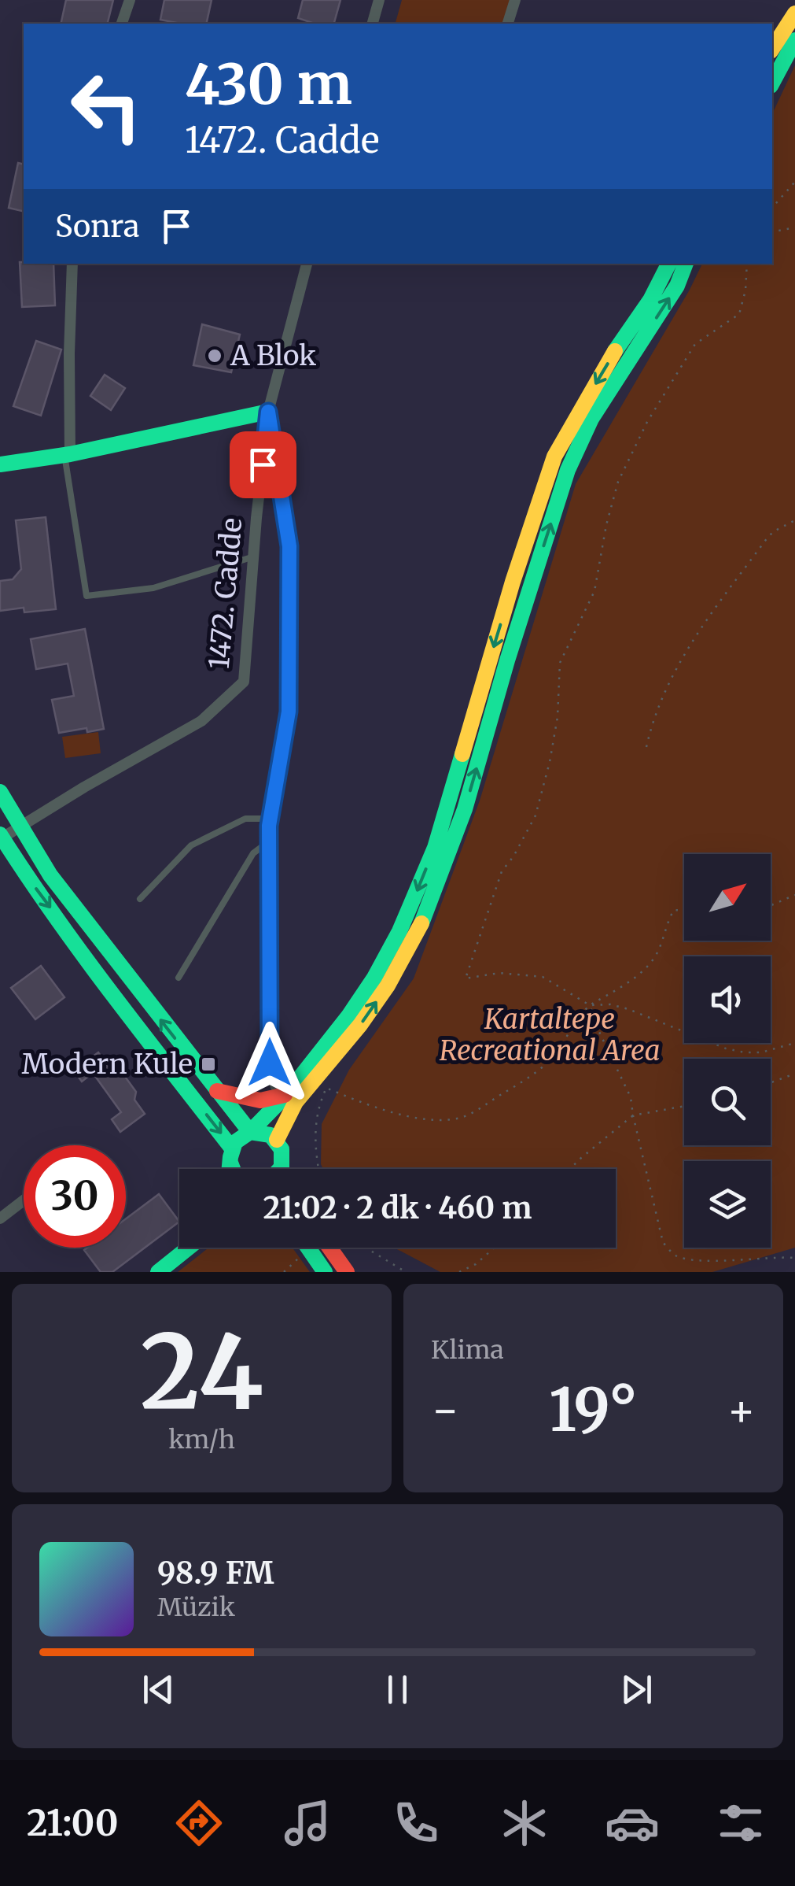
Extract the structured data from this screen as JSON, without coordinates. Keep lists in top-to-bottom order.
{
  "streets": {
    "street": ["1472. Cadde"]
  },
  "parks": ["Kartaltepe Recreational Area"],
  "places": {
    "other": ["A Blok"],
    "transit": ["Modern Kule"]
  },
  "north": "top right",
  "page": {
    "turn": ["430 m", "1472. Cadde"],
    "then": "Sonra",
    "limit": "30",
    "trip": "21:02 · 2 dk · 460 m",
    "tile": [
      ["24", "km/h"],
      "Klima"
    ],
    "heat": ["−", "19°", "+"],
    "song": ["98.9 FM", "Müzik"],
    "tabs": "21:00"
  }
}
